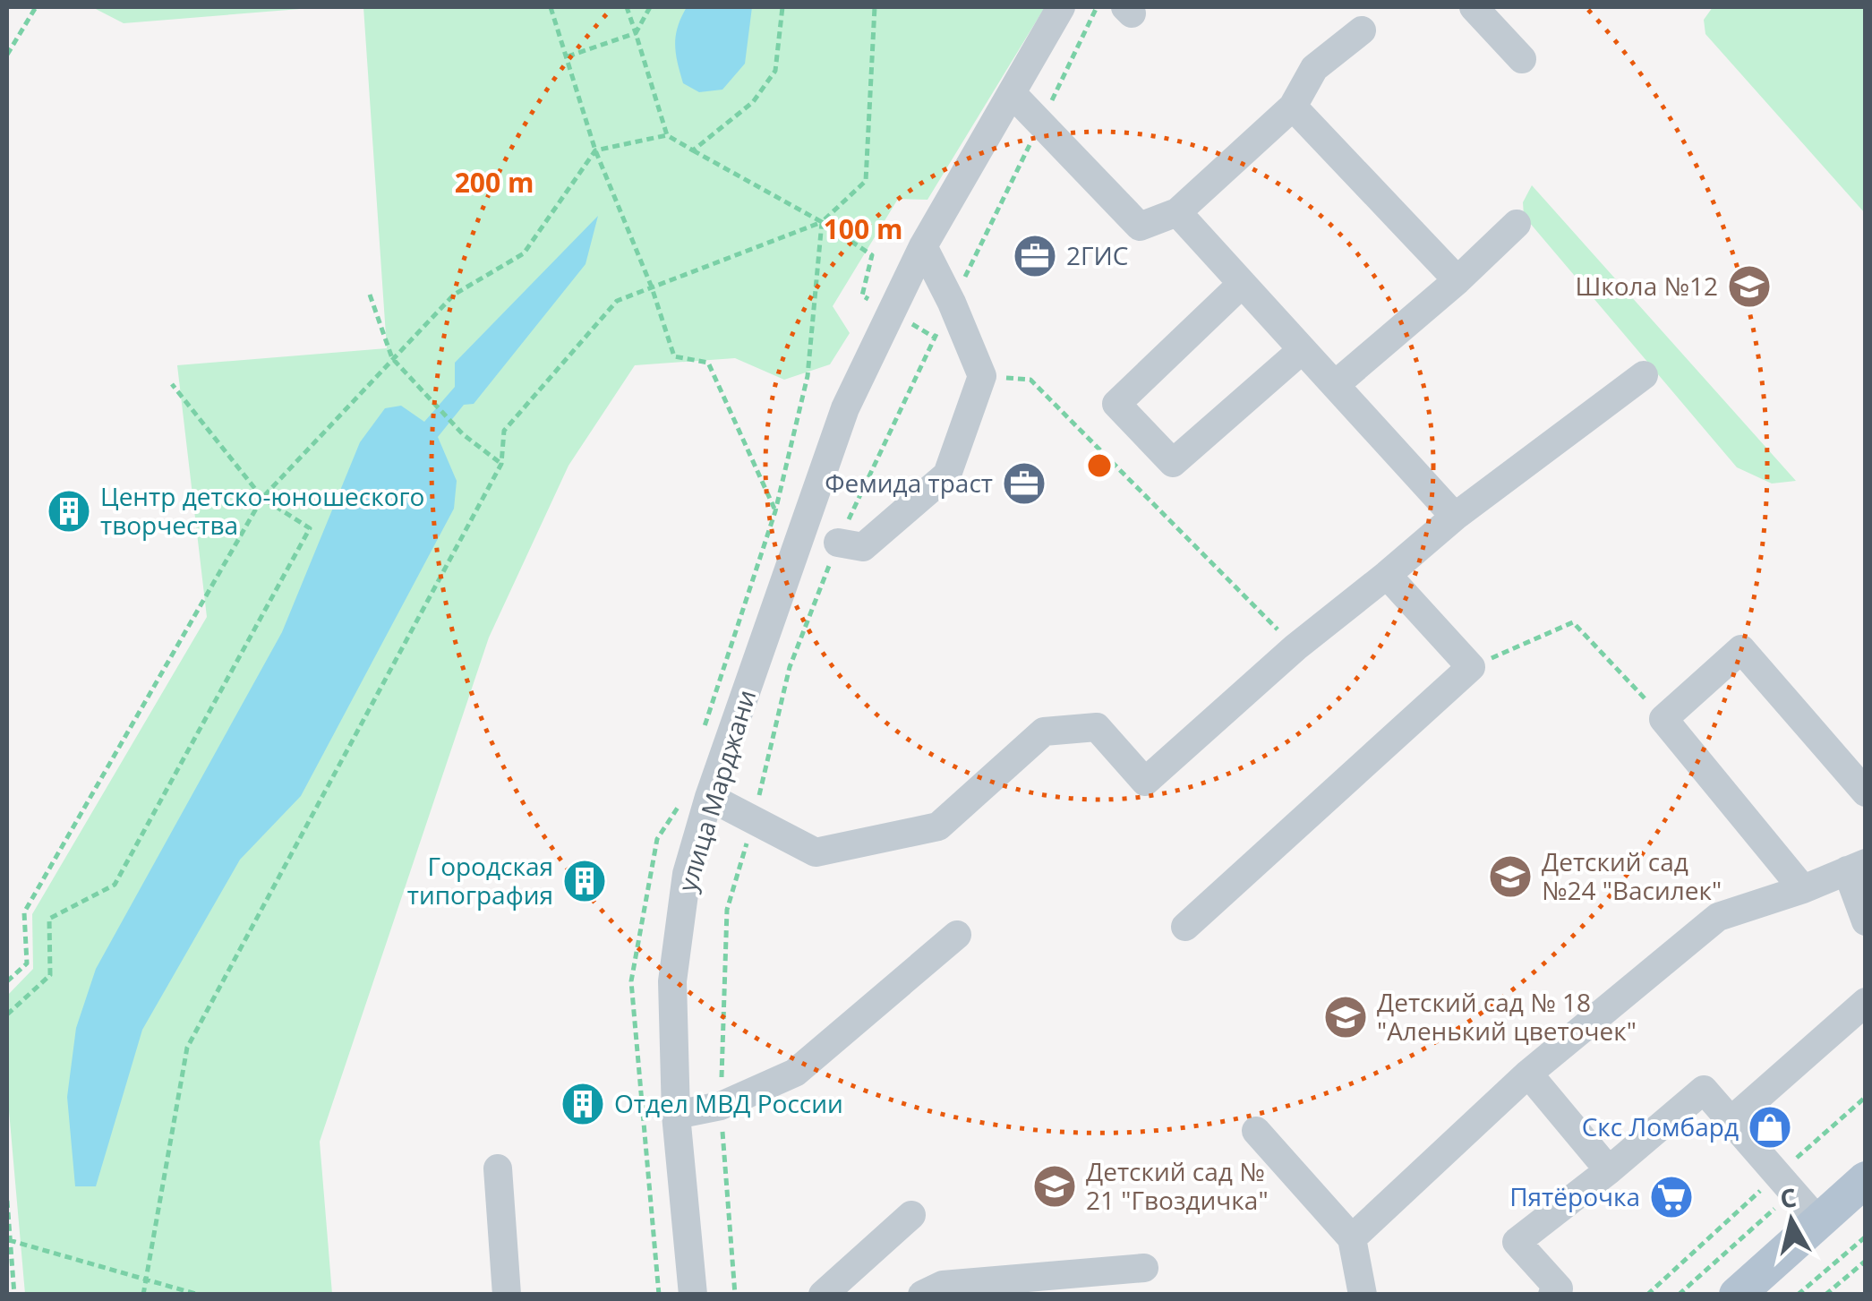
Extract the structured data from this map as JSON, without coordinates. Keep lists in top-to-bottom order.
{
  "streets": {
    "street": ["улица Марджани"]
  },
  "places": {
    "office": ["2ГИС", "Фемида траст"],
    "school or university": [
      "Школа №12",
      "Детский сад №24 \"Василек\"",
      "Детский сад № 18 \"Аленький цветочек\"",
      "Детский сад № 21 \"Гвоздичка\""
    ],
    "building": ["Центр детско-юношеского творчества", "Городская типография", "Отдел МВД России"],
    "shop": ["Скс Ломбард"],
    "supermarket": ["Пятёрочка"]
  },
  "north": "top",
  "rings": ["200 m", "100 m"]
}
